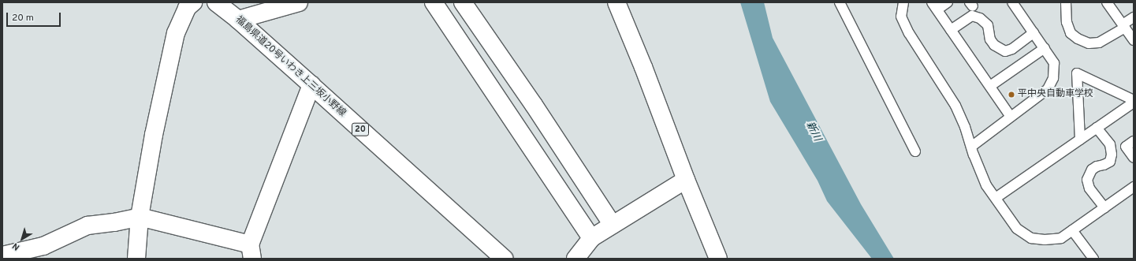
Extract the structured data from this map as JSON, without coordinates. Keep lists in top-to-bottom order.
{
  "streets": {
    "street": ["福島県道20号いわき上三坂小野線", "20"]
  },
  "water": ["新川"],
  "places": ["平中央自動車学校"],
  "scale_bar": "20 m",
  "north": "bottom left"
}
